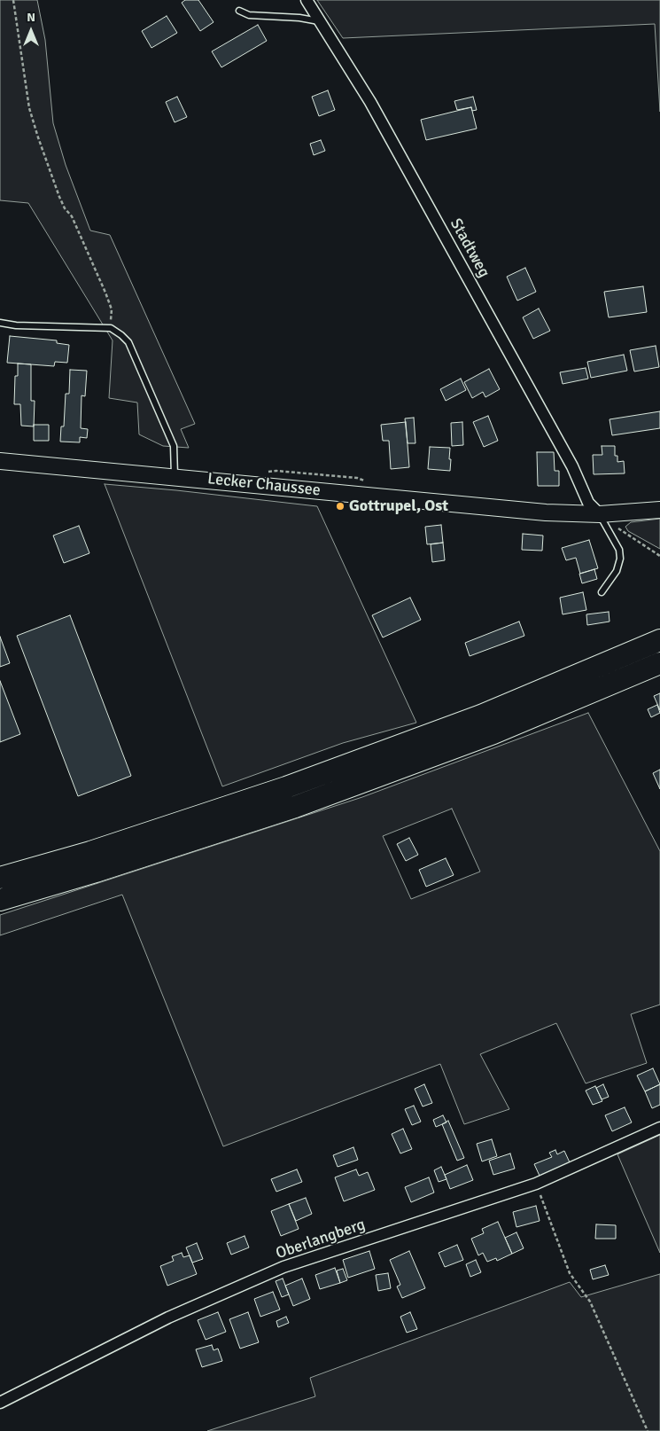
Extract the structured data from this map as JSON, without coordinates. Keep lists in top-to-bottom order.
{
  "streets": {
    "street": ["Stadtweg", "Lecker Chaussee", "Oberlangberg"]
  },
  "crossings": [
    ["Stadtweg", "Lecker Chaussee"]
  ],
  "places": ["Gottrupel, Ost"],
  "north": "top"
}
